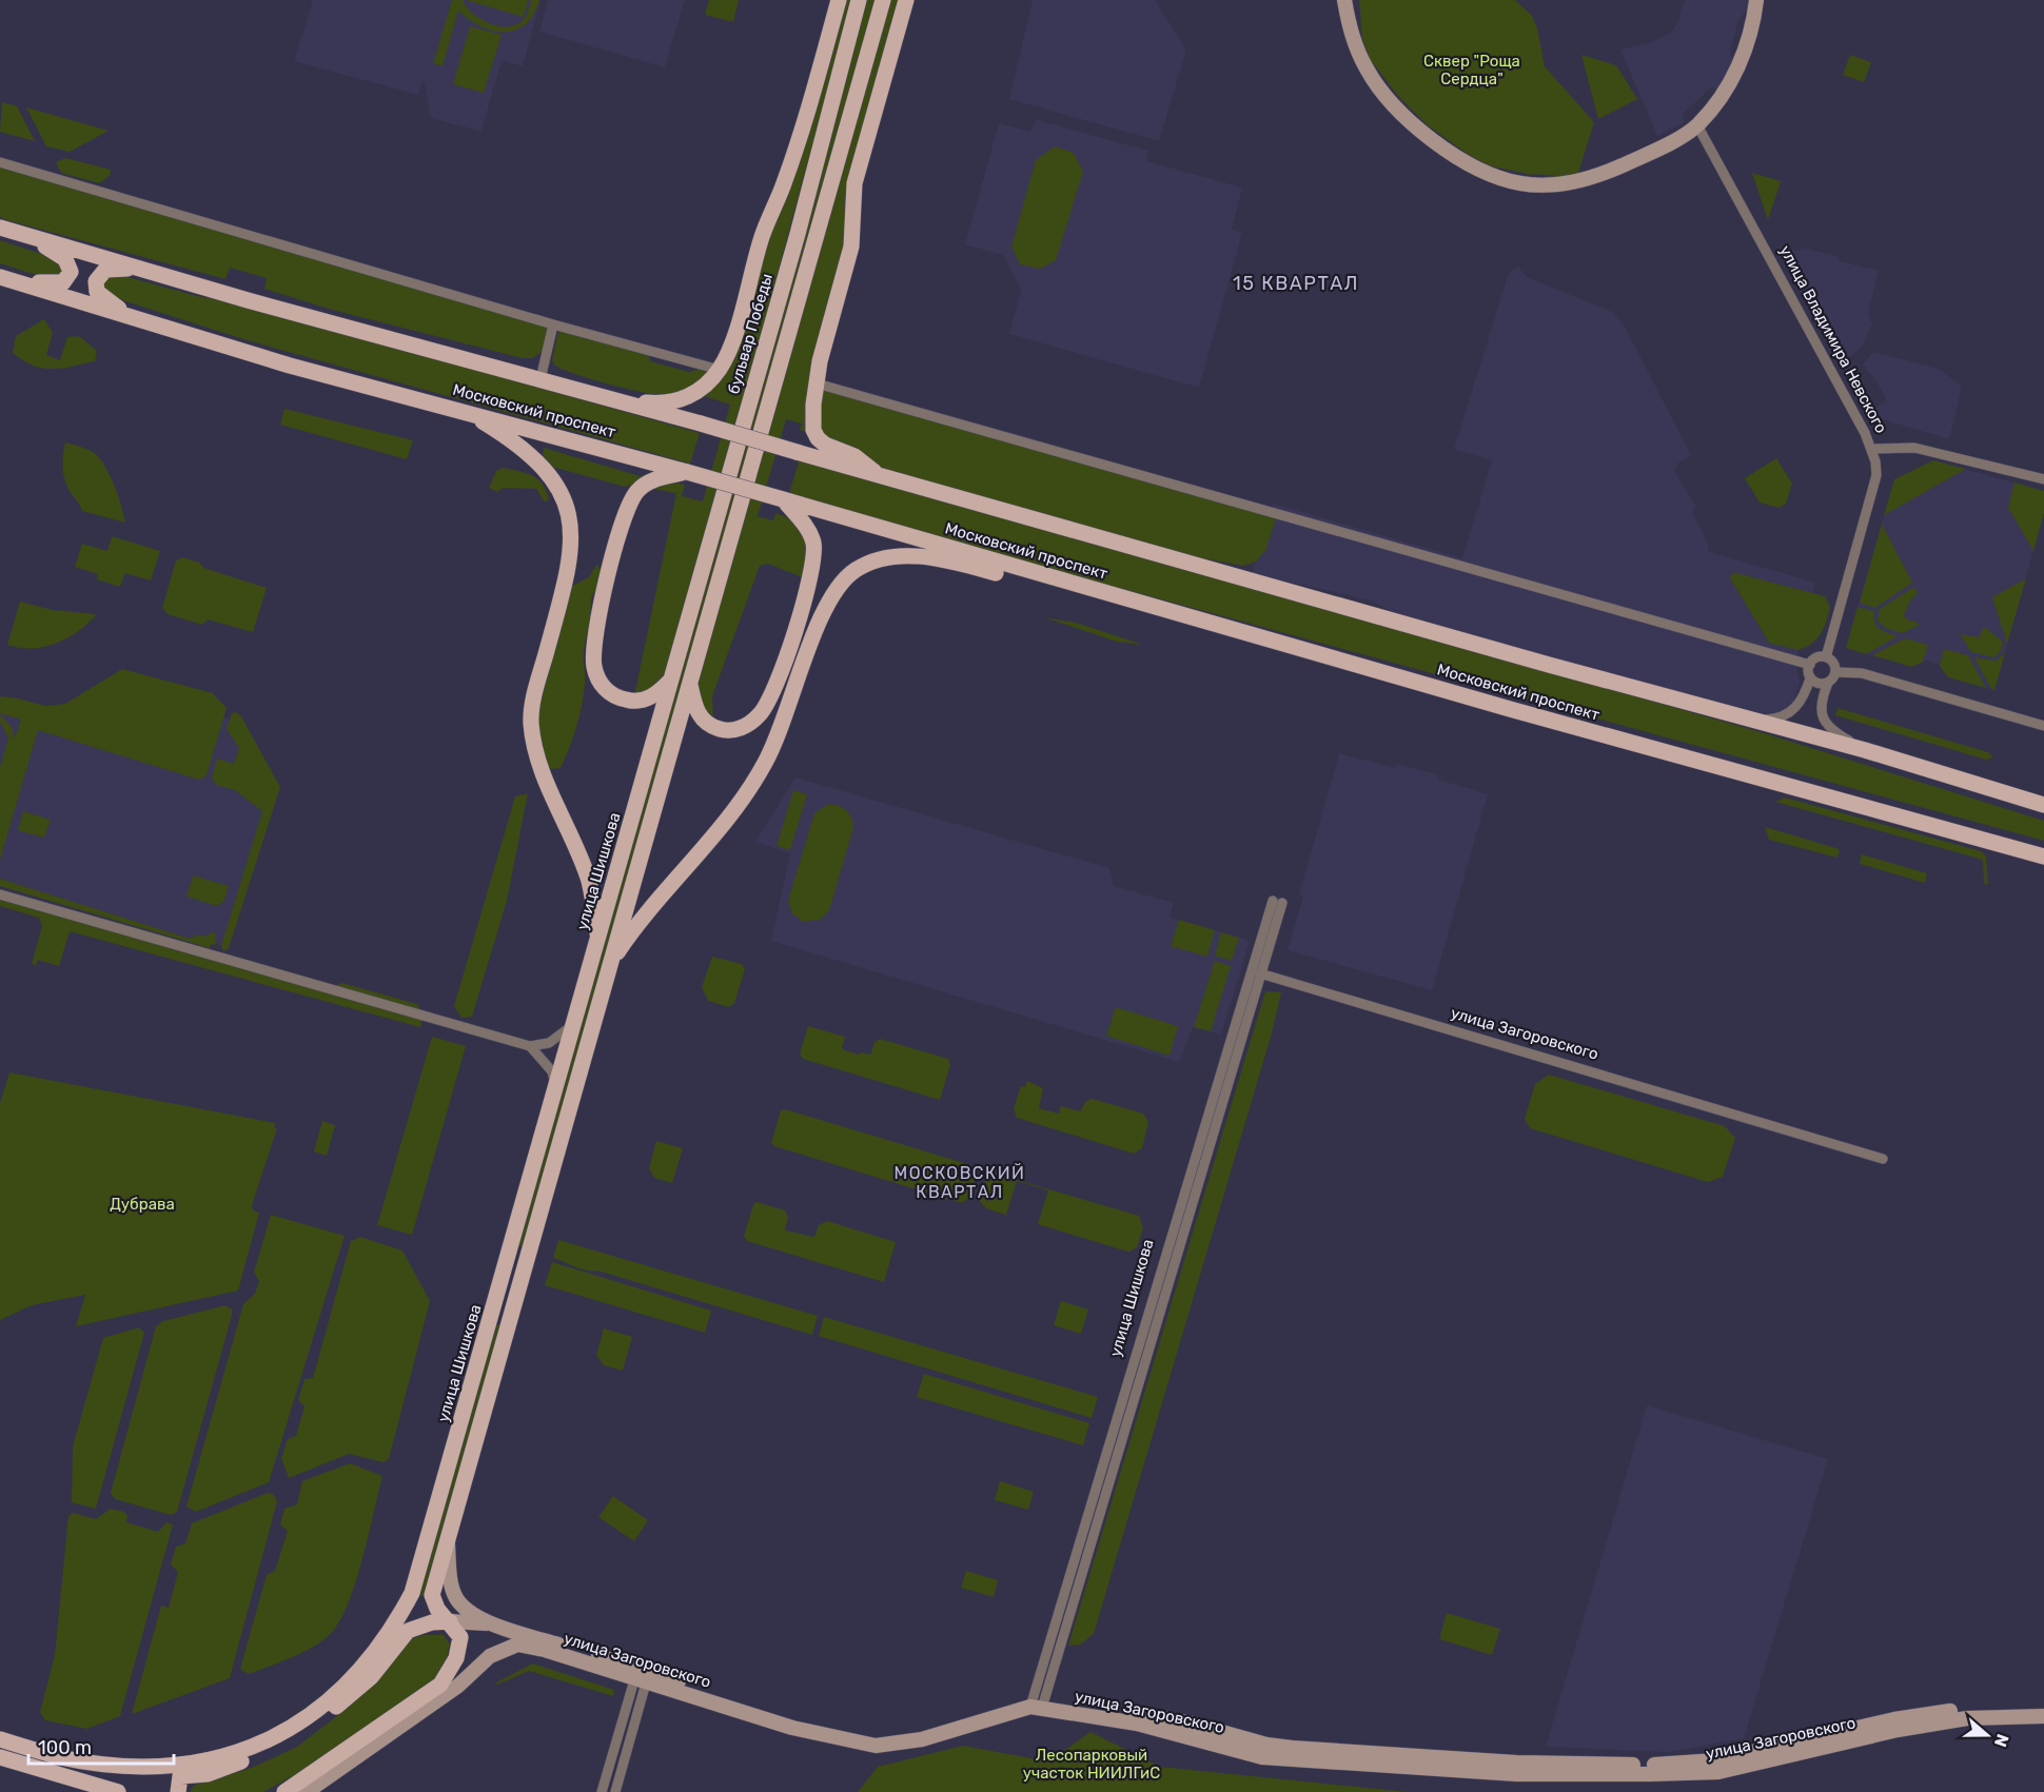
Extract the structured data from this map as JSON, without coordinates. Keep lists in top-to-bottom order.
{
  "streets": {
    "main road": ["бульвар Победы", "Московский проспект", "улица Шишкова"],
    "street": ["улица Владимира Невского", "улица Загоровского"]
  },
  "crossings": [
    ["бульвар Победы", "улица Шишкова"],
    ["улица Шишкова", "улица Загоровского"]
  ],
  "districts": ["15 КВАРТАЛ", "МОСКОВСКИЙ КВАРТАЛ"],
  "parks": ["Сквер \"Роща Сердца\"", "Дубрава", "Лесопарковый участок НИИЛГиС"],
  "scale_bar": "100 m",
  "north": "right"
}
